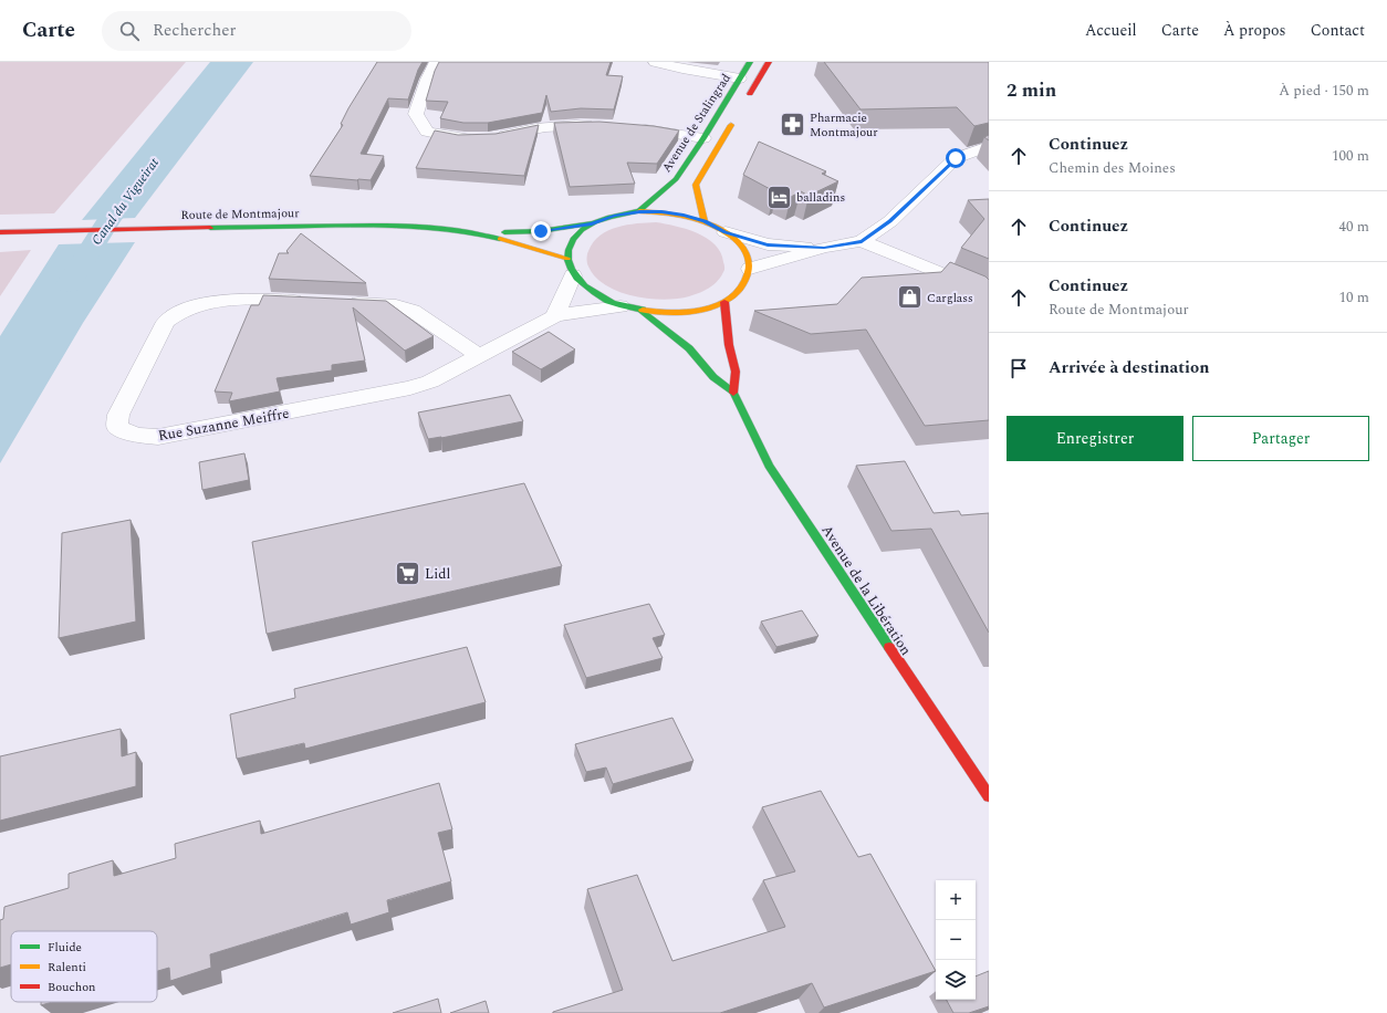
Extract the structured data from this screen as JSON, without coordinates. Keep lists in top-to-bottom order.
{
  "streets": {
    "main road": ["Avenue de Stalingrad", "Route de Montmajour", "Avenue de la Libération"],
    "street": ["Rue Suzanne Meiffre"]
  },
  "crossings": [
    ["Avenue de Stalingrad", "Route de Montmajour"],
    ["Avenue de Stalingrad", "Rue Suzanne Meiffre"],
    ["Avenue de Stalingrad", "Avenue de la Libération"],
    ["Route de Montmajour", "Rue Suzanne Meiffre"],
    ["Route de Montmajour", "Avenue de la Libération"],
    ["Rue Suzanne Meiffre", "Avenue de la Libération"]
  ],
  "water": ["Canal du Vigueirat"],
  "places": {
    "pharmacy": ["Pharmacie Montmajour"],
    "hotel": ["balladins"],
    "shop": ["Carglass"],
    "supermarket": ["Lidl"]
  },
  "legend": ["Fluide", "Ralenti", "Bouchon"],
  "page": {
    "header": "Carte",
    "search": "Rechercher",
    "nav": [
      "Accueil",
      "Carte",
      "À propos",
      "Contact"
    ],
    "heading": ["2 min", "À pied · 150 m"],
    "list": [
      ["Continuez", "Chemin des Moines", "100 m"],
      ["Continuez", "40 m"],
      ["Continuez", "Route de Montmajour", "10 m"],
      "Arrivée à destination"
    ],
    "buttons": ["Enregistrer", "Partager"],
    "map_buttons": ["+", "−"]
  }
}
